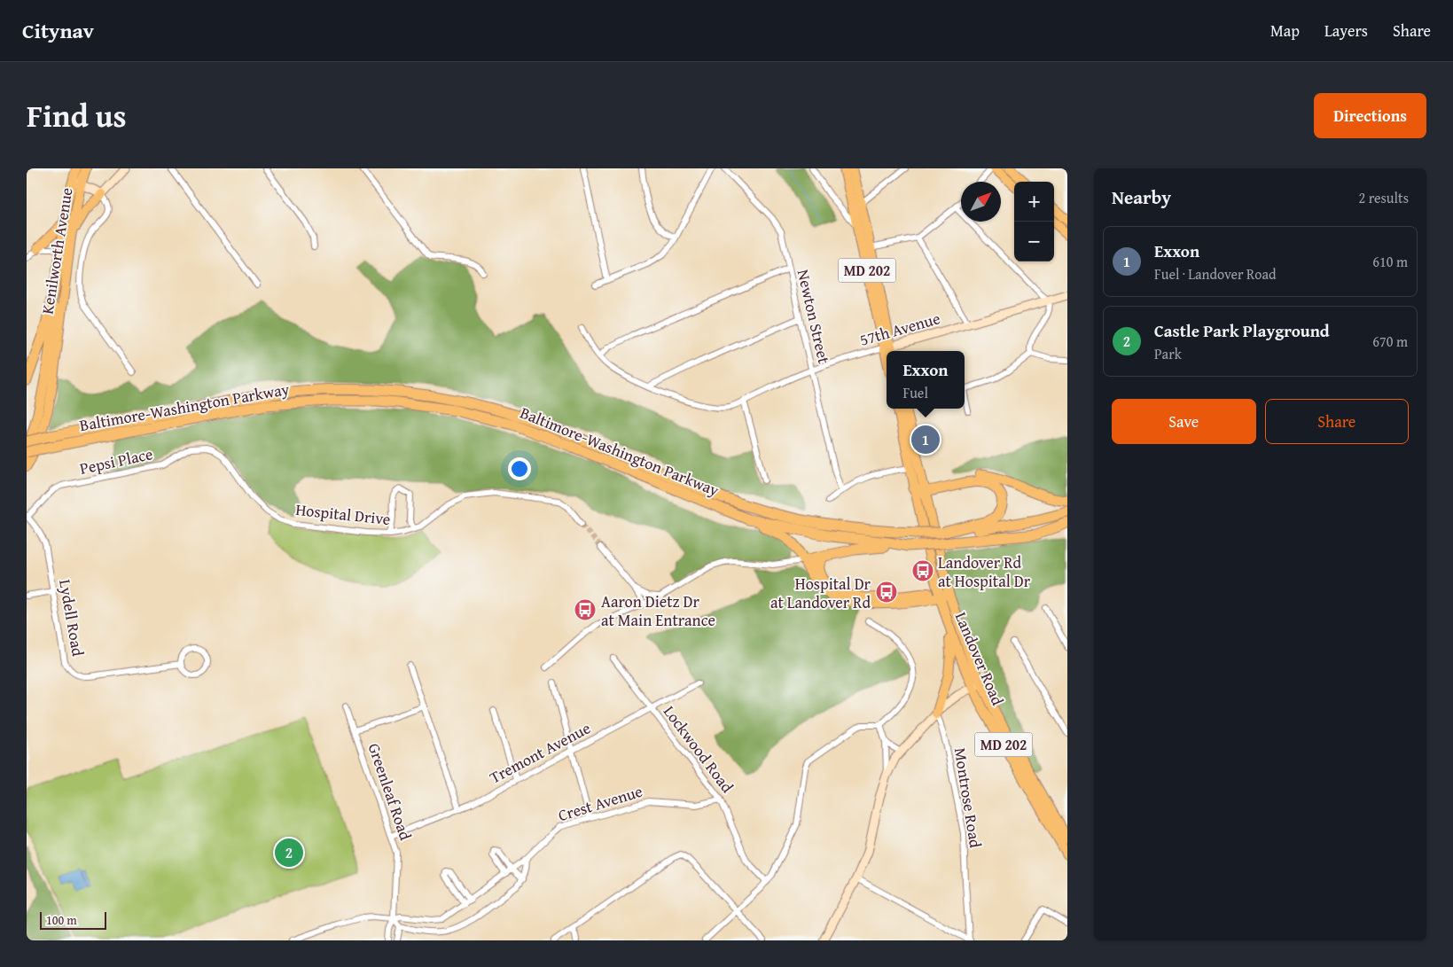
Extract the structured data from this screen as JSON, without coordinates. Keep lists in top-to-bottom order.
{
  "streets": {
    "highway": ["Baltimore-Washington Parkway"],
    "main road": ["Kenilworth Avenue", "MD 202", "Landover Road"],
    "street": [
      "Newton Street",
      "57th Avenue",
      "Pepsi Place",
      "Hospital Drive",
      "Lydell Road",
      "Lockwood Road",
      "Tremont Avenue",
      "Greenleaf Road",
      "Montrose Road",
      "Crest Avenue"
    ]
  },
  "crossings": [
    ["Kenilworth Avenue", "Baltimore-Washington Parkway"],
    ["MD 202", "57th Avenue"],
    ["Newton Street", "57th Avenue"],
    ["Pepsi Place", "Hospital Drive"],
    ["Pepsi Place", "Lydell Road"],
    ["Lockwood Road", "Tremont Avenue"],
    ["Lockwood Road", "Crest Avenue"],
    ["Tremont Avenue", "Greenleaf Road"],
    ["Greenleaf Road", "Crest Avenue"]
  ],
  "places": {
    "bus stop": ["Landover Rd at Hospital Dr", "Hospital Dr at Landover Rd", "Aaron Dietz Dr at Main Entrance"]
  },
  "scale_bar": "100 m",
  "north": "top right",
  "page": {
    "header": "Citynav",
    "nav": ["Map", "Layers", "Share"],
    "title": "Find us",
    "buttons": [
      "Directions",
      ["Save", "Share"]
    ],
    "heading": ["Nearby", "2 results"],
    "map_buttons": ["+", "−"],
    "list": [
      {
        "mark": "1",
        "name": "Exxon",
        "note": "Fuel · Landover Road",
        "value": "610 m"
      },
      {
        "mark": "2",
        "name": "Castle Park Playground",
        "note": "Park",
        "value": "670 m"
      }
    ],
    "popup": ["Exxon", "Fuel"],
    "pins": ["1", "2"],
    "scale": "100 m"
  }
}
